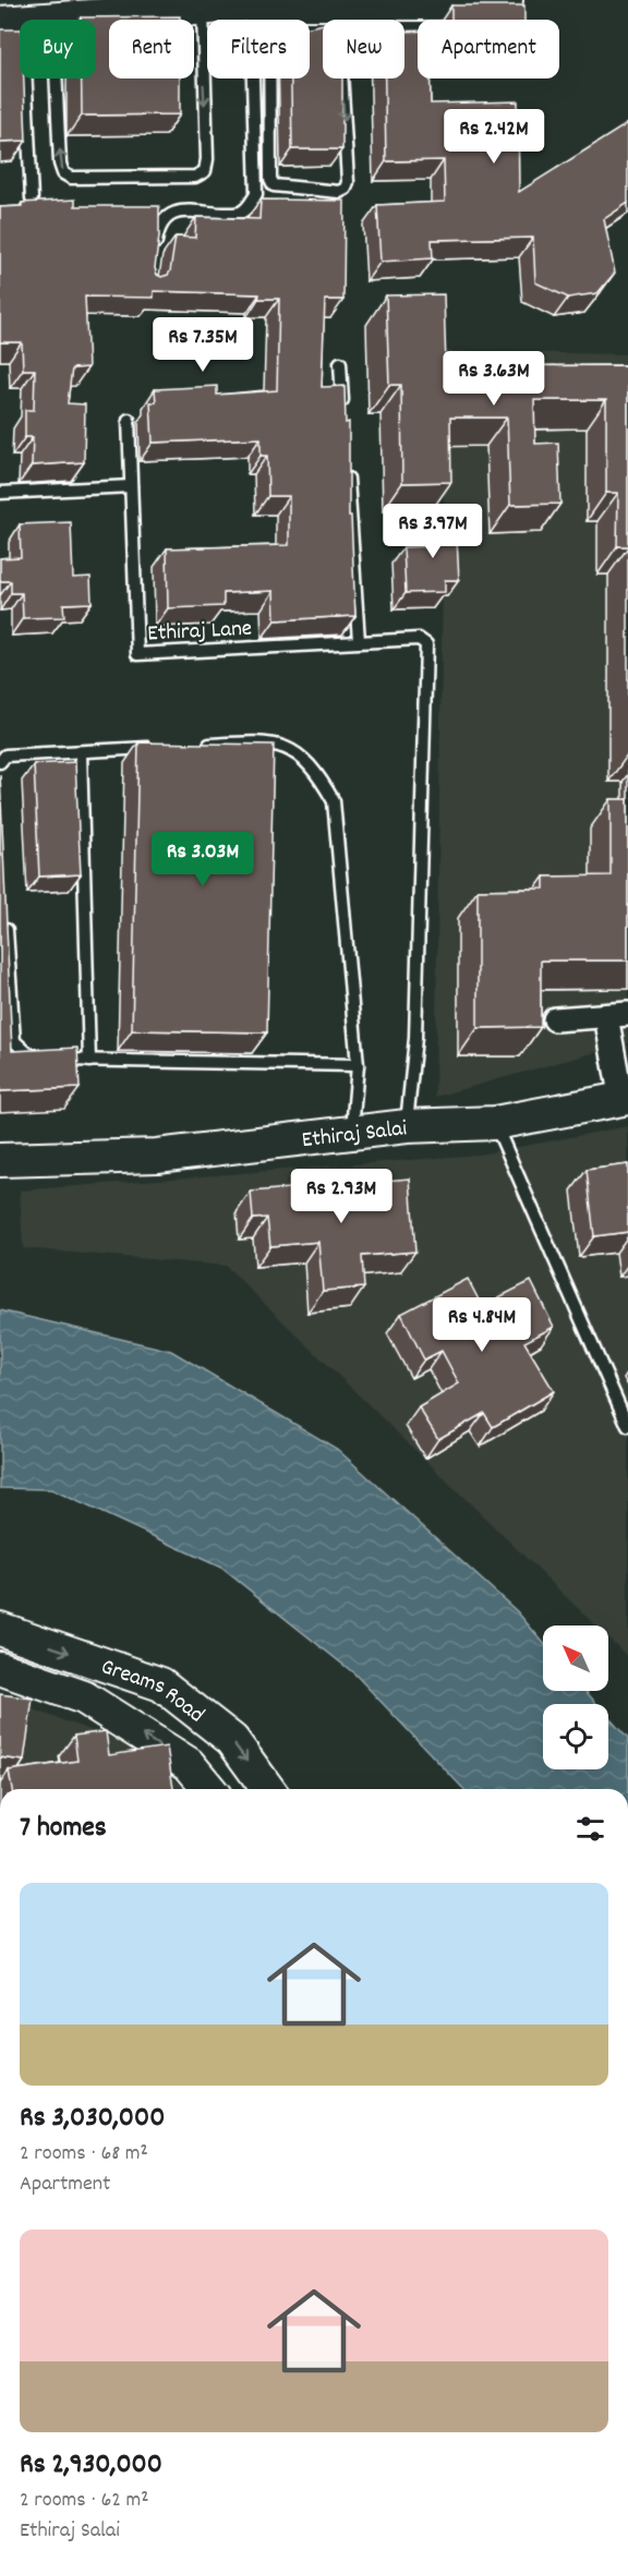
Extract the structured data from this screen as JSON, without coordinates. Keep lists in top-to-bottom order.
{
  "streets": {
    "main road": ["Ethiraj Salai", "Greams Road"],
    "lane": ["Ethiraj Lane"]
  },
  "crossings": [
    ["Ethiraj Lane", "Ethiraj Salai"]
  ],
  "north": "top left",
  "page": {
    "chip": [
      "Buy",
      "Rent",
      "Filters",
      "New",
      "Apartment"
    ],
    "price": [
      "Rs 2.42M",
      "Rs 7.35M",
      "Rs 3.63M",
      "Rs 3.97M",
      "Rs 3.03M",
      "Rs 2.93M",
      "Rs 4.84M"
    ],
    "heading": "7 homes",
    "list": [
      {
        "name": "Rs 3,030,000",
        "note": "2 rooms · 68 m² · Apartment"
      },
      {
        "name": "Rs 2,930,000",
        "note": "2 rooms · 62 m² · Ethiraj Salai"
      }
    ]
  }
}
